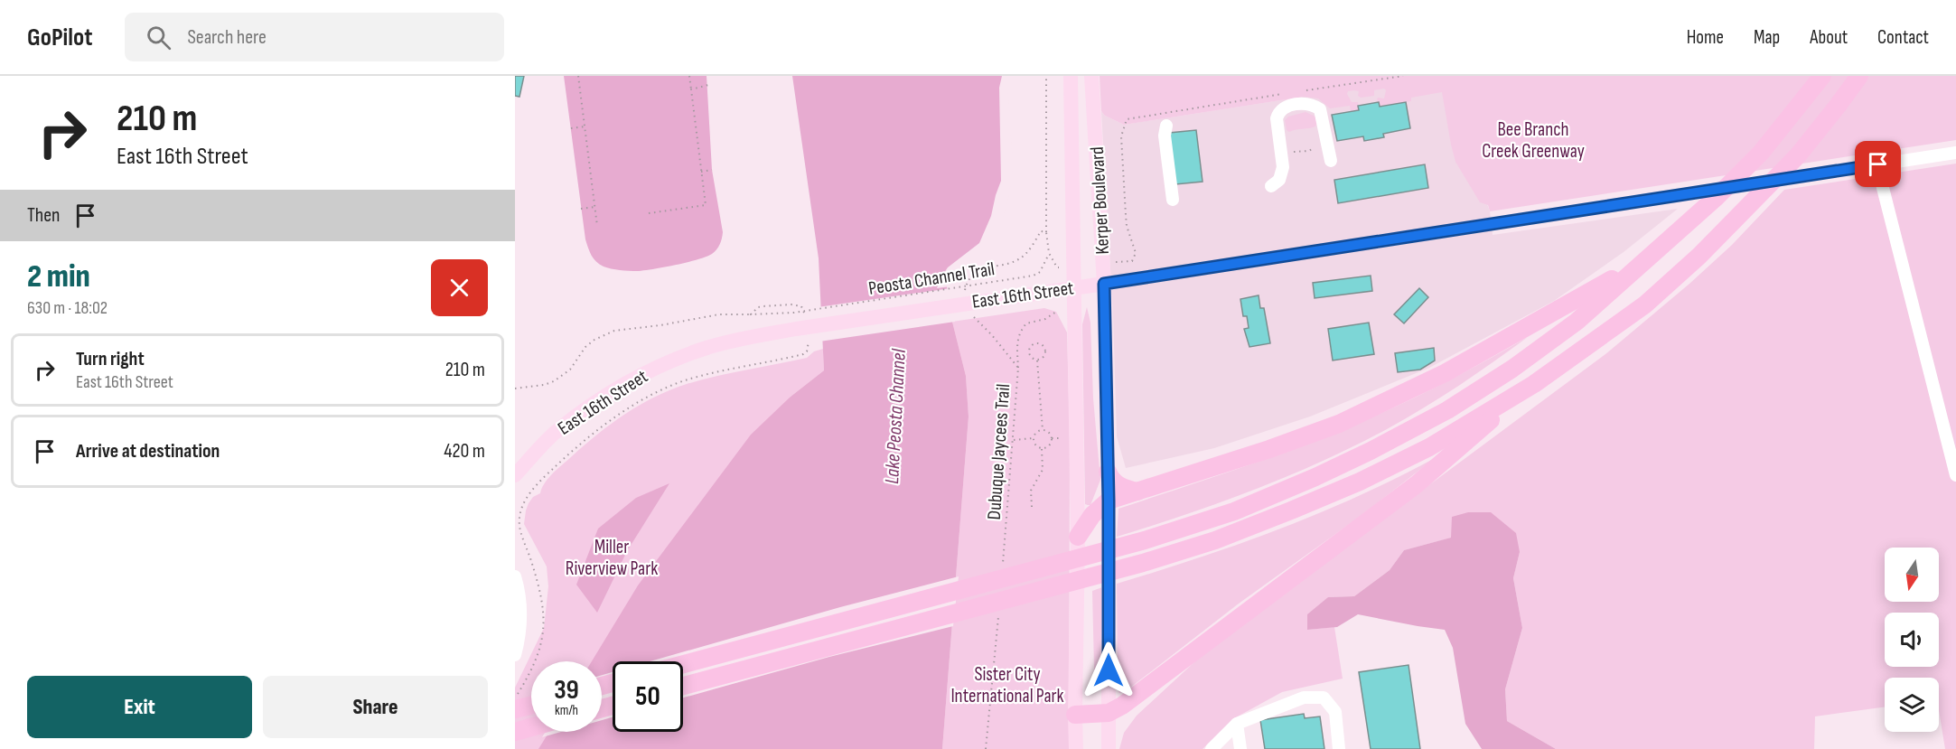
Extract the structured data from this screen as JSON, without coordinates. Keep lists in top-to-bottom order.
{
  "streets": {
    "main road": ["Kerper Boulevard", "East 16th Street"],
    "path": ["Peosta Channel Trail", "Dubuque Jaycees Trail"]
  },
  "crossings": [
    ["Kerper Boulevard", "East 16th Street"],
    ["Peosta Channel Trail", "East 16th Street"]
  ],
  "water": ["Lake Peosta Channel"],
  "parks": ["Bee Branch Creek Greenway", "Miller Riverview Park", "Sister City International Park"],
  "north": "bottom",
  "page": {
    "header": "GoPilot",
    "search": "Search here",
    "nav": [
      "Home",
      "Map",
      "About",
      "Contact"
    ],
    "turn": ["210 m", "East 16th Street"],
    "then": "Then",
    "heading": ["2 min", "630 m · 18:02"],
    "list": [
      {
        "name": "Turn right",
        "note": "East 16th Street",
        "value": "210 m"
      },
      {
        "name": "Arrive at destination",
        "value": "420 m"
      }
    ],
    "speed": "39 km/h",
    "limit": "50",
    "buttons": ["Exit", "Share"]
  }
}
